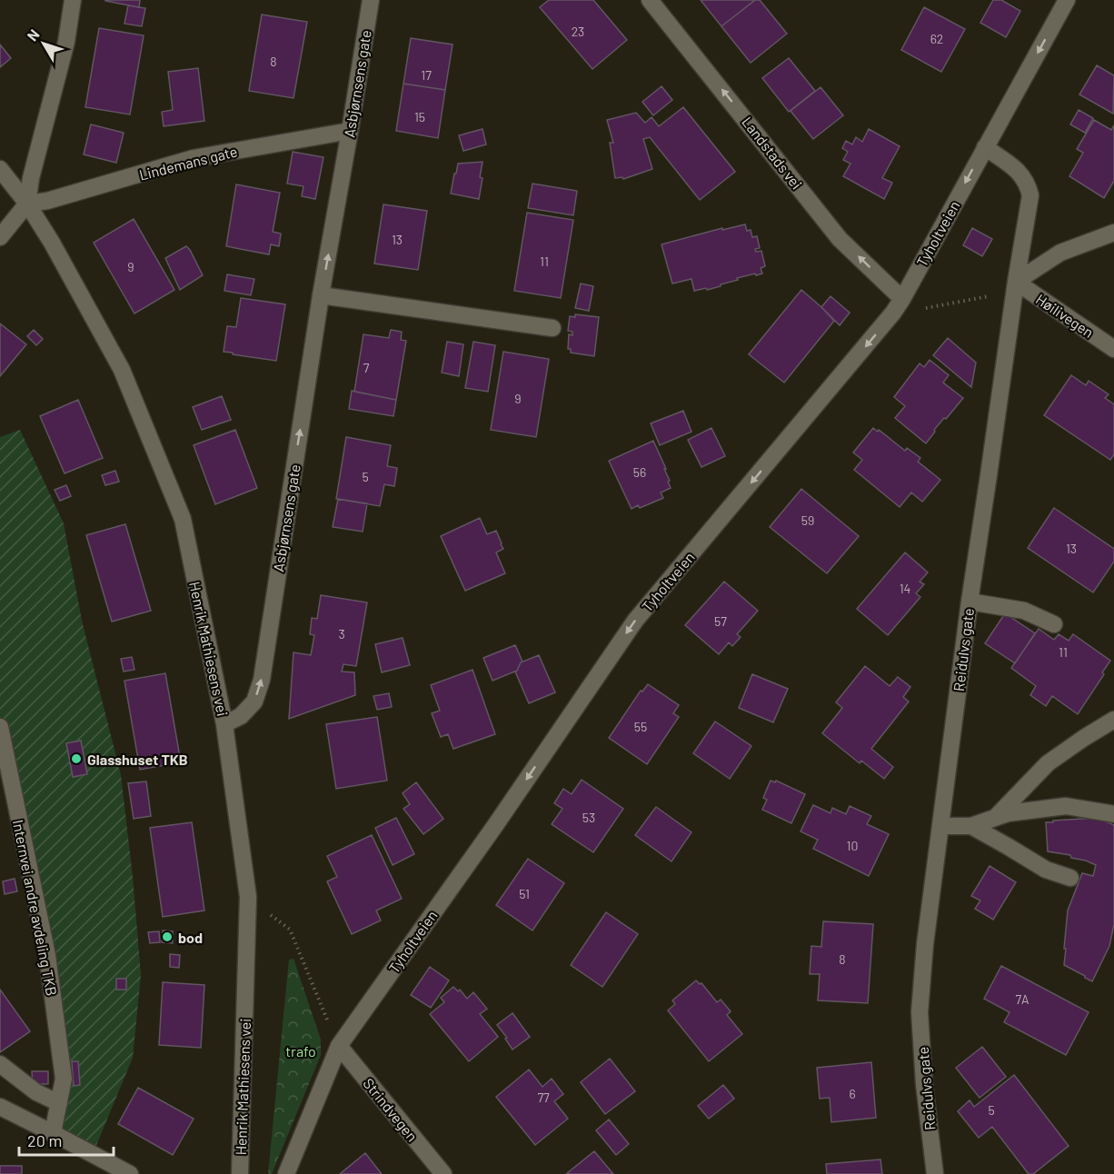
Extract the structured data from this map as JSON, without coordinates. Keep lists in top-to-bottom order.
{
  "streets": {
    "street": [
      "Asbjørnsens gate",
      "Landstads vei",
      "Lindemans gate",
      "Tyholtveien",
      "Høilivegen",
      "Henrik Mathiesens vei",
      "Reidulvs gate",
      "Internvei andre avdeling TKB",
      "Strindvegen"
    ]
  },
  "crossings": [
    ["Asbjørnsens gate", "Lindemans gate"],
    ["Asbjørnsens gate", "Henrik Mathiesens vei"],
    ["Landstads vei", "Tyholtveien"],
    ["Lindemans gate", "Henrik Mathiesens vei"],
    ["Tyholtveien", "Reidulvs gate"],
    ["Tyholtveien", "Strindvegen"],
    ["Høilivegen", "Reidulvs gate"]
  ],
  "one_way": ["Asbjørnsens gate", "Landstads vei", "Tyholtveien"],
  "parks": ["trafo"],
  "places": ["Glasshuset TKB", "bod"],
  "house_numbers": [
    "23",
    "62",
    "8",
    "17",
    "15",
    "13",
    "11",
    "9",
    "7",
    "9",
    "56",
    "5",
    "59",
    "13",
    "14",
    "57",
    "3",
    "11",
    "55",
    "53",
    "10",
    "51",
    "8",
    "7A",
    "6",
    "77",
    "5"
  ],
  "scale_bar": "20 m",
  "north": "top left"
}
